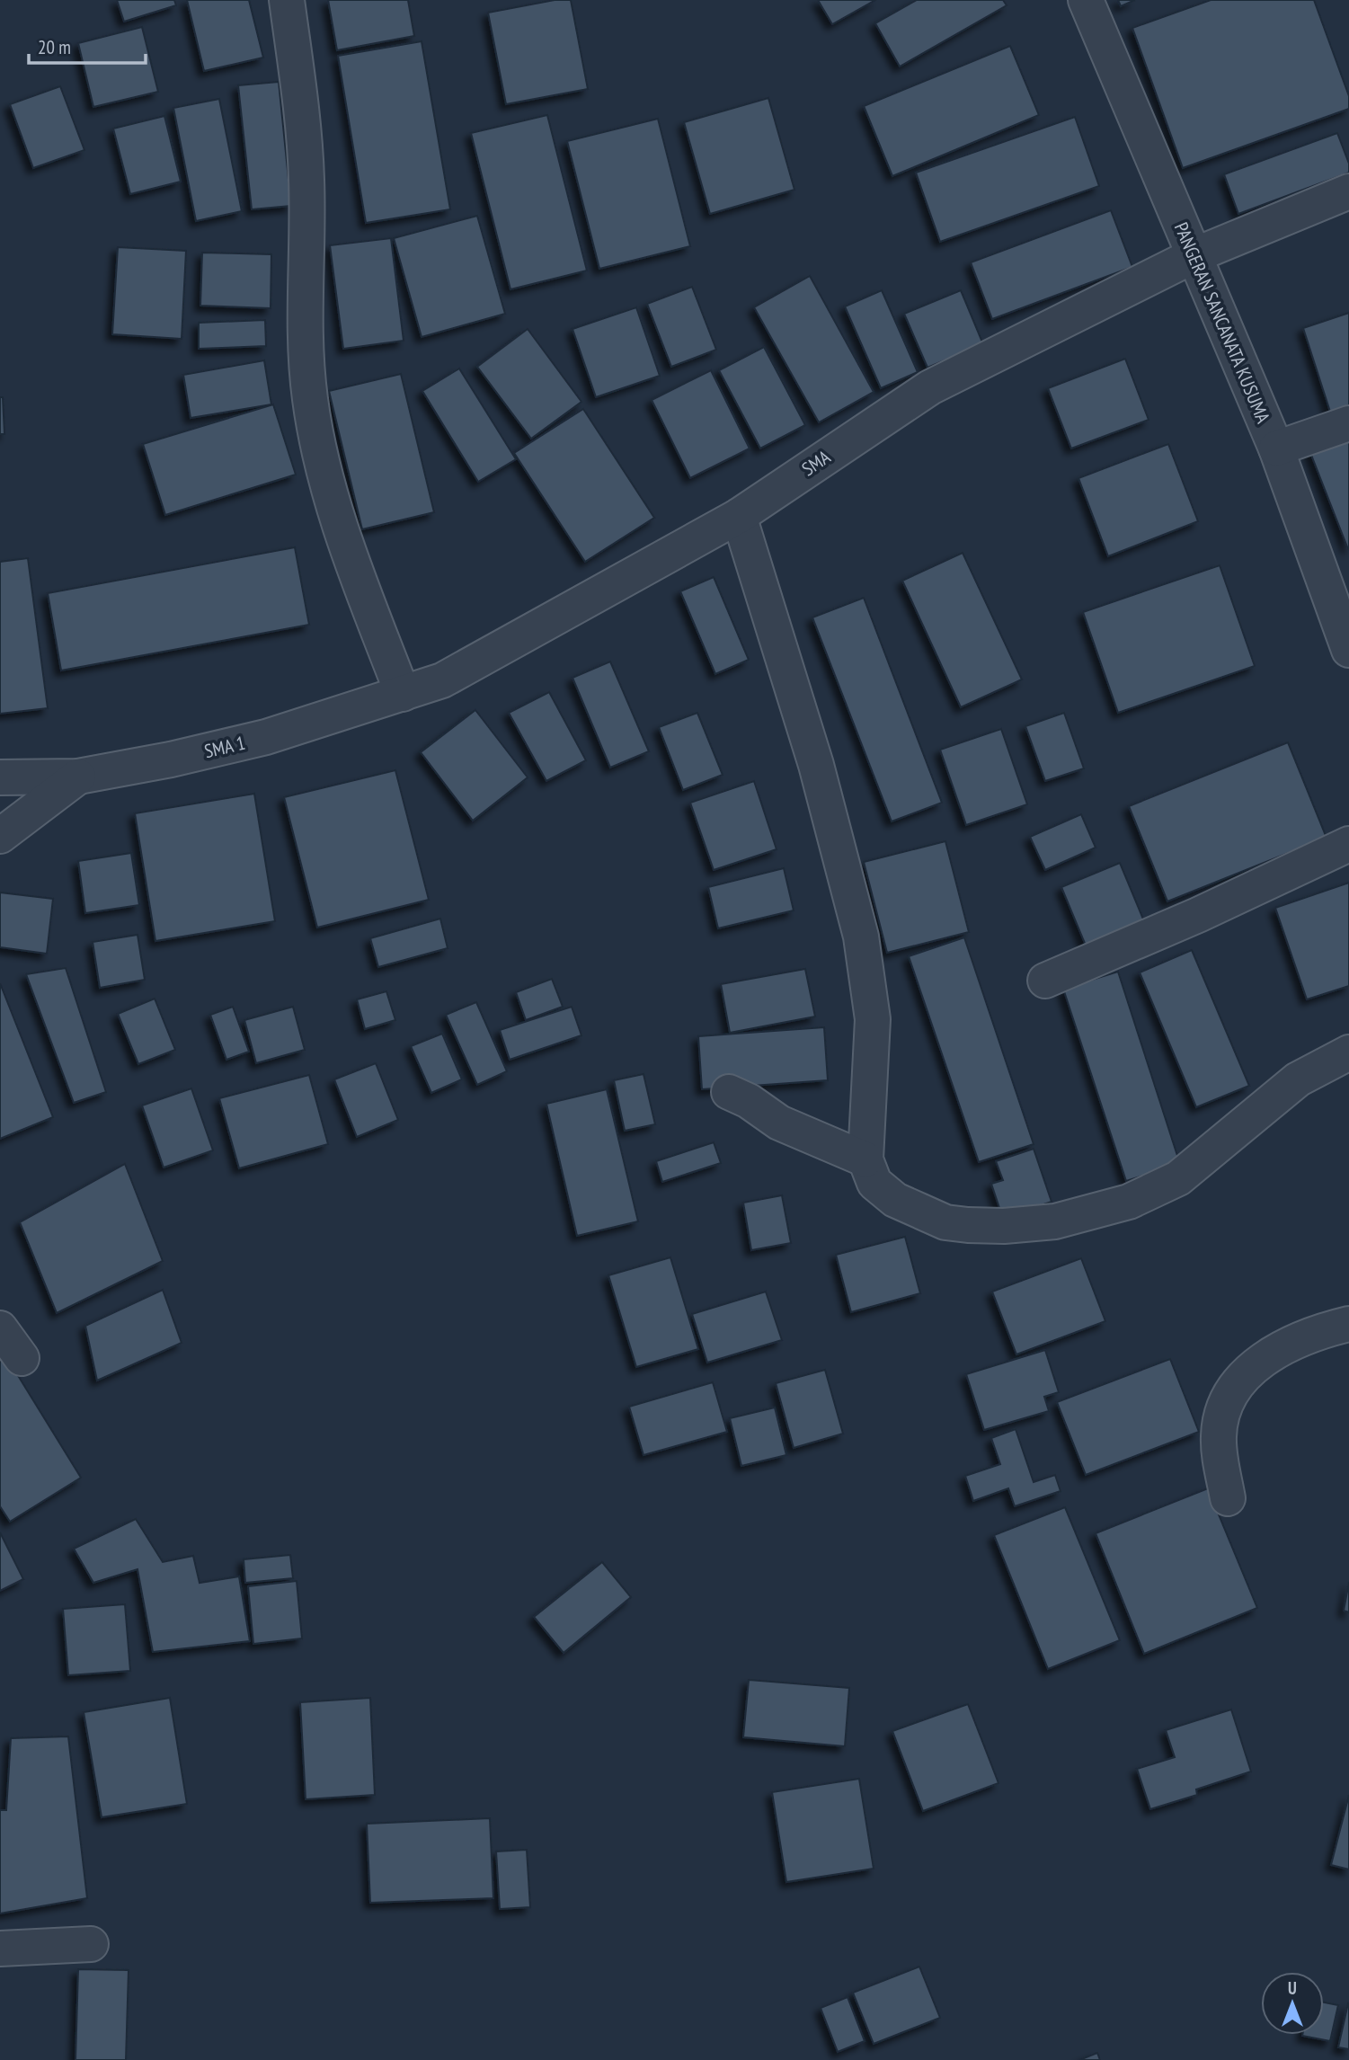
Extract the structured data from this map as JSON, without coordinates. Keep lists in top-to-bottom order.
{
  "streets": {
    "street": ["PANGERAN SANCANATA KUSUMA", "SMA", "SMA 1"]
  },
  "crossings": [
    ["PANGERAN SANCANATA KUSUMA", "SMA"],
    ["SMA", "SMA 1"]
  ],
  "scale_bar": "20 m",
  "north": "top"
}
